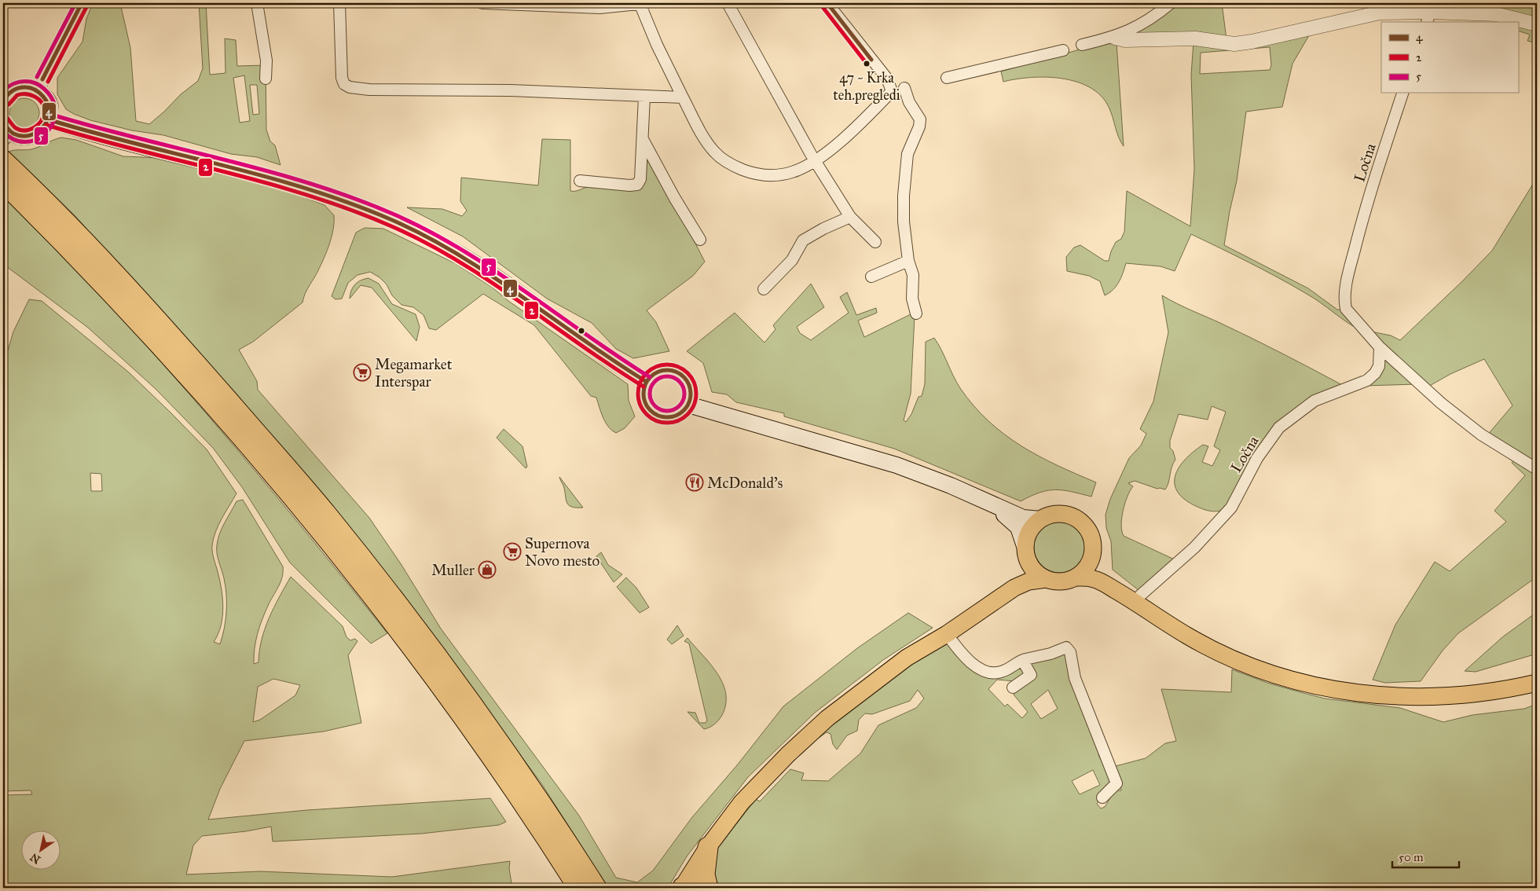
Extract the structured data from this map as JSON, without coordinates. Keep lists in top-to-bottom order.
{
  "streets": {
    "street": ["Ločna"]
  },
  "places": {
    "other": ["47 ~ Krka teh.pregledi"],
    "supermarket": ["Megamarket Interspar", "Supernova Novo mesto"],
    "restaurant": ["McDonald's"],
    "shop": ["Muller"]
  },
  "lines": ["transit line 4", "transit line 5", "transit line 2"],
  "legend": ["4", "2", "5"],
  "scale_bar": "50 m",
  "north": "bottom left"
}
